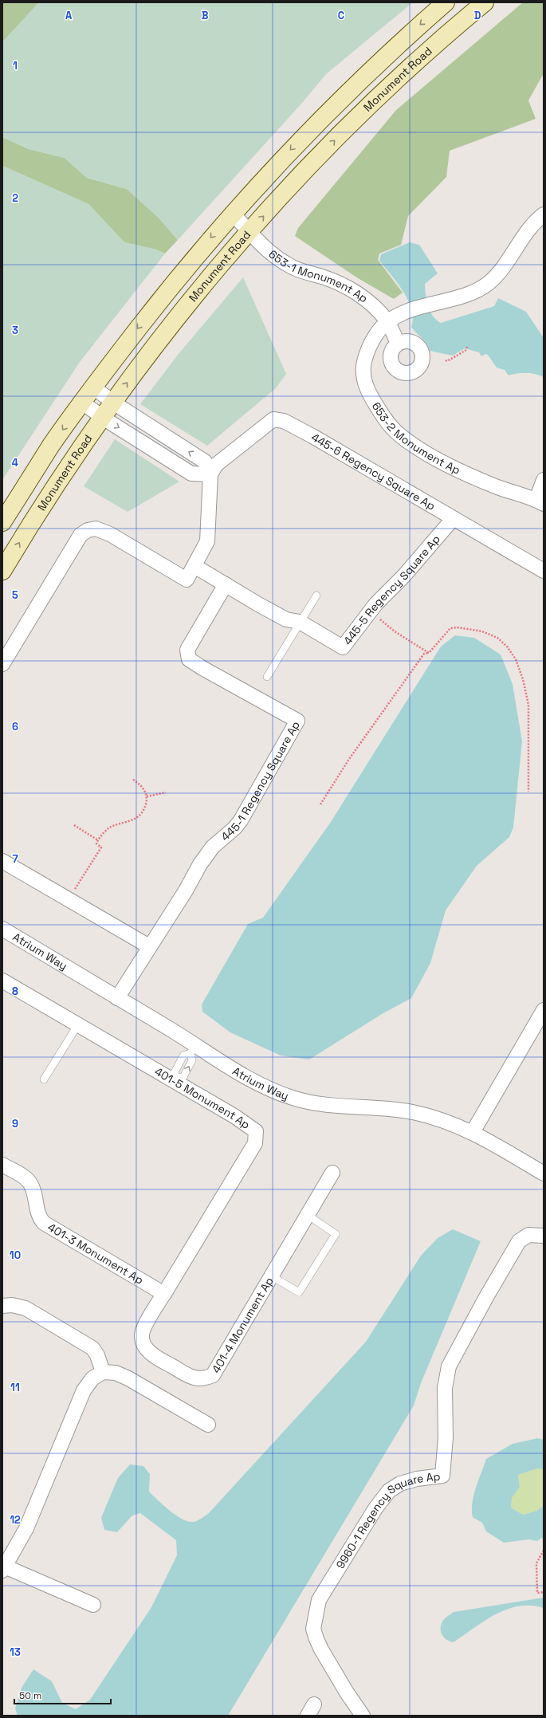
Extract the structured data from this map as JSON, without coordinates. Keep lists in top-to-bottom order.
{
  "streets": {
    "main road": ["Monument Road"],
    "street": [
      "653-1 Monument Ap",
      "653-2 Monument Ap",
      "445-6 Regency Square Ap",
      "445-5 Regency Square Ap",
      "445-1 Regency Square Ap",
      "Atrium Way",
      "401-5 Monument Ap",
      "401-3 Monument Ap",
      "401-4 Monument Ap",
      "9960-1 Regency Square Ap"
    ]
  },
  "crossings": [
    ["Monument Road", "653-1 Monument Ap"],
    ["653-1 Monument Ap", "653-2 Monument Ap"],
    ["445-6 Regency Square Ap", "445-5 Regency Square Ap"],
    ["445-5 Regency Square Ap", "445-1 Regency Square Ap"],
    ["445-1 Regency Square Ap", "Atrium Way"],
    ["401-5 Monument Ap", "401-3 Monument Ap"],
    ["401-5 Monument Ap", "401-4 Monument Ap"],
    ["401-3 Monument Ap", "401-4 Monument Ap"]
  ],
  "scale_bar": "50 m",
  "grid": {
    "columns": [
      "A",
      "B",
      "C",
      "D"
    ],
    "rows": [
      "1",
      "2",
      "3",
      "4",
      "5",
      "6",
      "7",
      "8",
      "9",
      "10",
      "11",
      "12",
      "13"
    ]
  }
}
